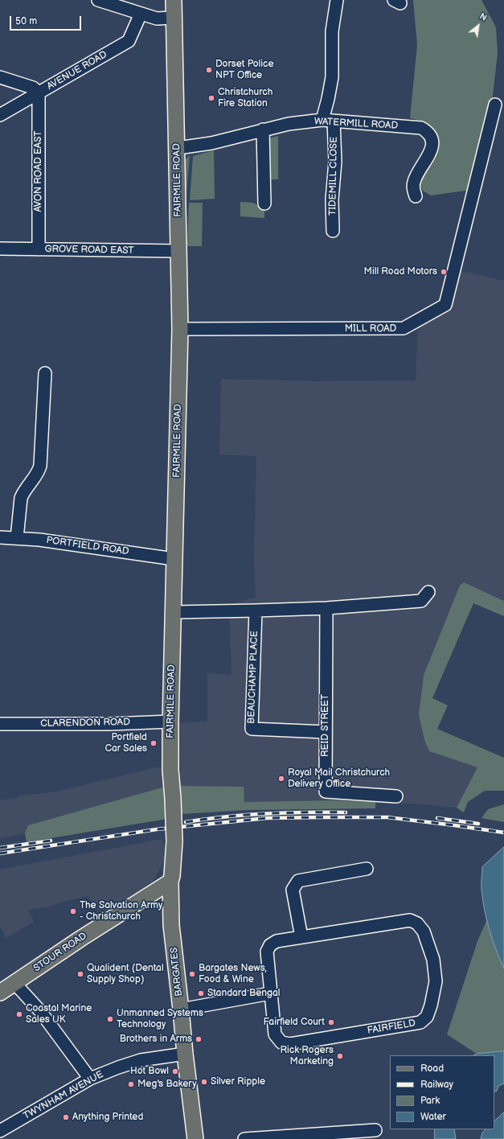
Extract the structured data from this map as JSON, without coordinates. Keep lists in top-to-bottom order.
{
  "streets": {
    "main road": ["FAIRMILE ROAD", "STOUR ROAD", "BARGATES"],
    "street": [
      "AVENUE ROAD",
      "WATERMILL ROAD",
      "AVON ROAD EAST",
      "TIDEMILL CLOSE",
      "GROVE ROAD EAST",
      "MILL ROAD",
      "PORTFIELD ROAD",
      "BEAUCHAMP PLACE",
      "CLARENDON ROAD",
      "REID STREET",
      "FAIRFIELD",
      "TWYNHAM AVENUE"
    ]
  },
  "crossings": [
    ["AVENUE ROAD", "AVON ROAD EAST"],
    ["WATERMILL ROAD", "TIDEMILL CLOSE"],
    ["WATERMILL ROAD", "FAIRMILE ROAD"],
    ["AVON ROAD EAST", "GROVE ROAD EAST"],
    ["FAIRMILE ROAD", "GROVE ROAD EAST"],
    ["FAIRMILE ROAD", "MILL ROAD"],
    ["FAIRMILE ROAD", "PORTFIELD ROAD"],
    ["FAIRMILE ROAD", "CLARENDON ROAD"],
    ["FAIRMILE ROAD", "STOUR ROAD"],
    ["FAIRMILE ROAD", "BARGATES"],
    ["BEAUCHAMP PLACE", "REID STREET"],
    ["STOUR ROAD", "BARGATES"],
    ["BARGATES", "TWYNHAM AVENUE"]
  ],
  "places": [
    "Dorset Police NPT Office",
    "Christchurch Fire Station",
    "Mill Road Motors",
    "Portfield Car Sales",
    "Royal Mail Christchurch Delivery Office",
    "The Salvation Army - Christchurch",
    "Qualident (Dental Supply Shop)",
    "Bargates News, Food & Wine",
    "Standard Bengal",
    "Coastal Marine Sales UK",
    "Unmanned Systems Technology",
    "Fairfield Court",
    "Brothers in Arms",
    "Rick Rogers Marketing",
    "Hot Bowl",
    "Silver Ripple",
    "Meg's Bakery",
    "Anything Printed"
  ],
  "legend": [
    "Road",
    "Railway",
    "Park",
    "Water"
  ],
  "scale_bar": "50 m",
  "north": "top right"
}
